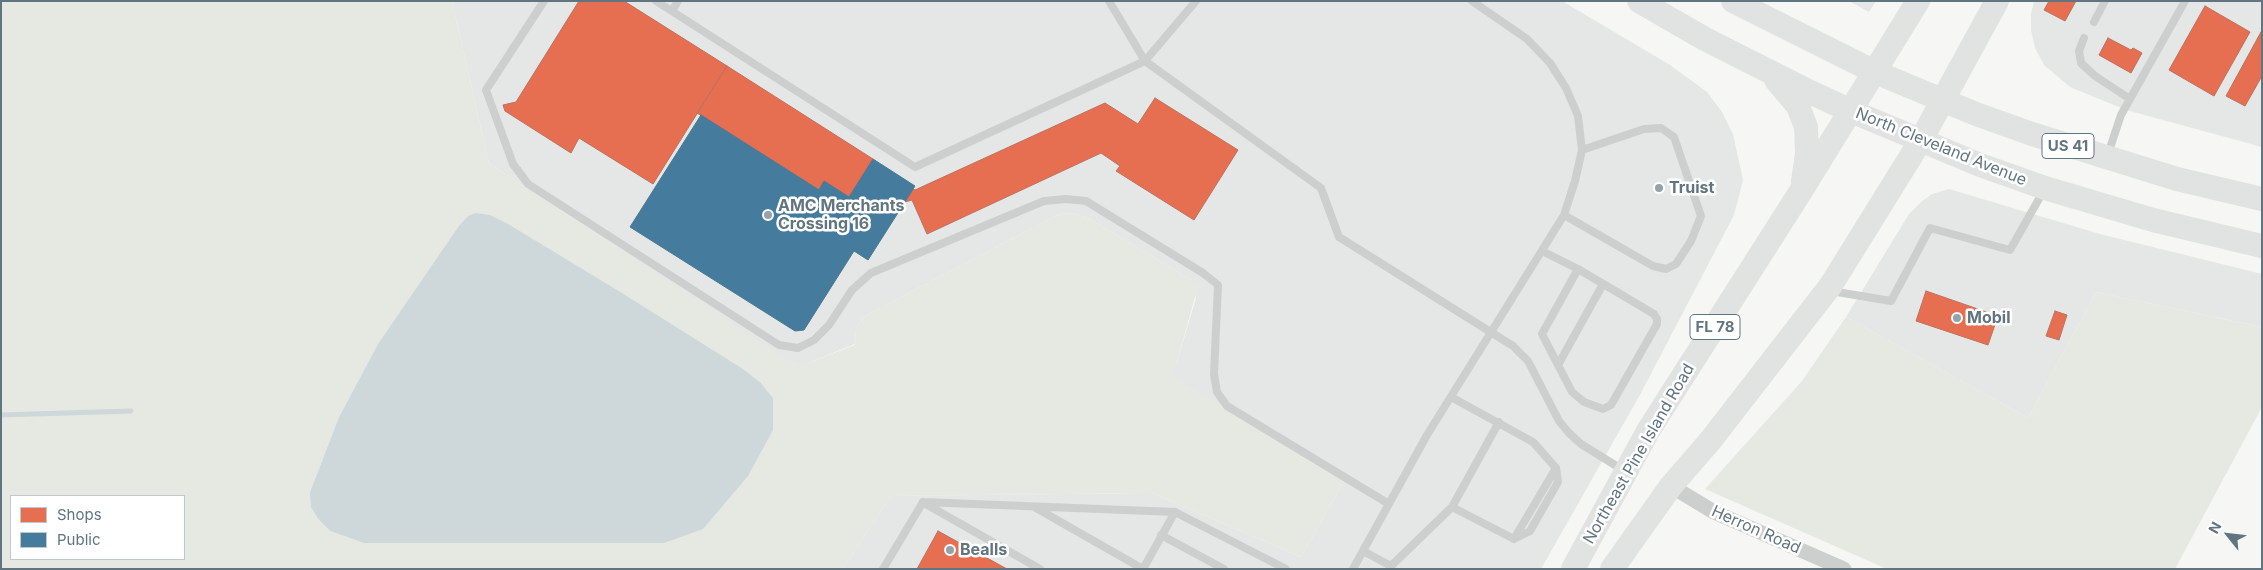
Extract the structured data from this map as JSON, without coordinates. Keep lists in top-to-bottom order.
{
  "streets": {
    "main road": [
      "US 41",
      "North Cleveland Avenue",
      "FL 78",
      "Northeast Pine Island Road"
    ],
    "street": ["Herron Road"]
  },
  "crossings": [
    ["US 41", "FL 78"],
    ["North Cleveland Avenue", "FL 78"],
    ["North Cleveland Avenue", "Northeast Pine Island Road"],
    ["FL 78", "Northeast Pine Island Road"]
  ],
  "places": [
    "Truist",
    "AMC Merchants Crossing 16",
    "Mobil",
    "Bealls"
  ],
  "legend": ["Shops", "Public"],
  "north": "top left"
}
